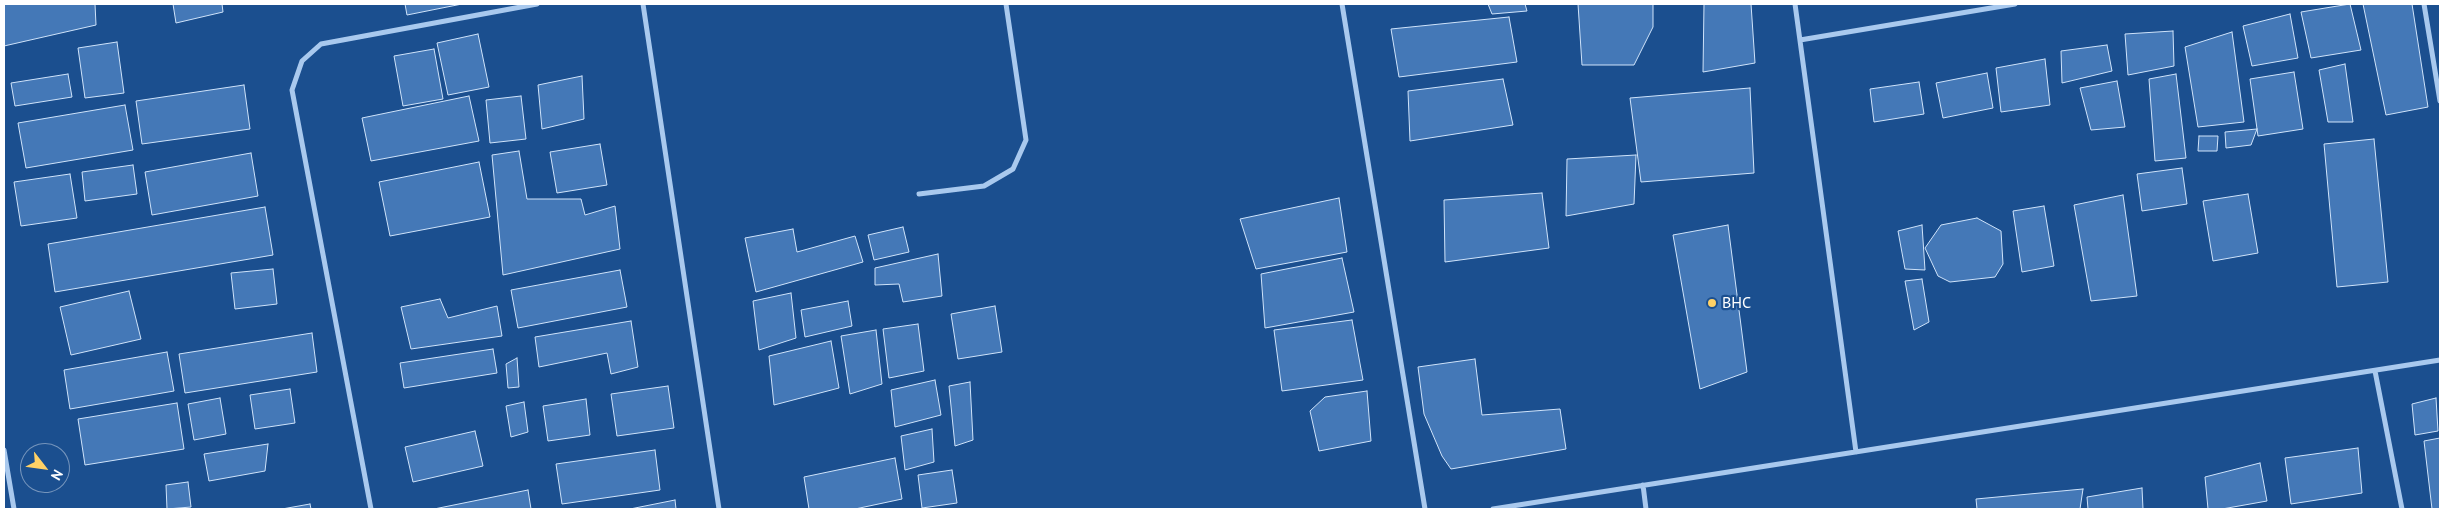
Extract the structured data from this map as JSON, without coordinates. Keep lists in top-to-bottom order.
{
  "places": ["BHC"],
  "north": "bottom right"
}
